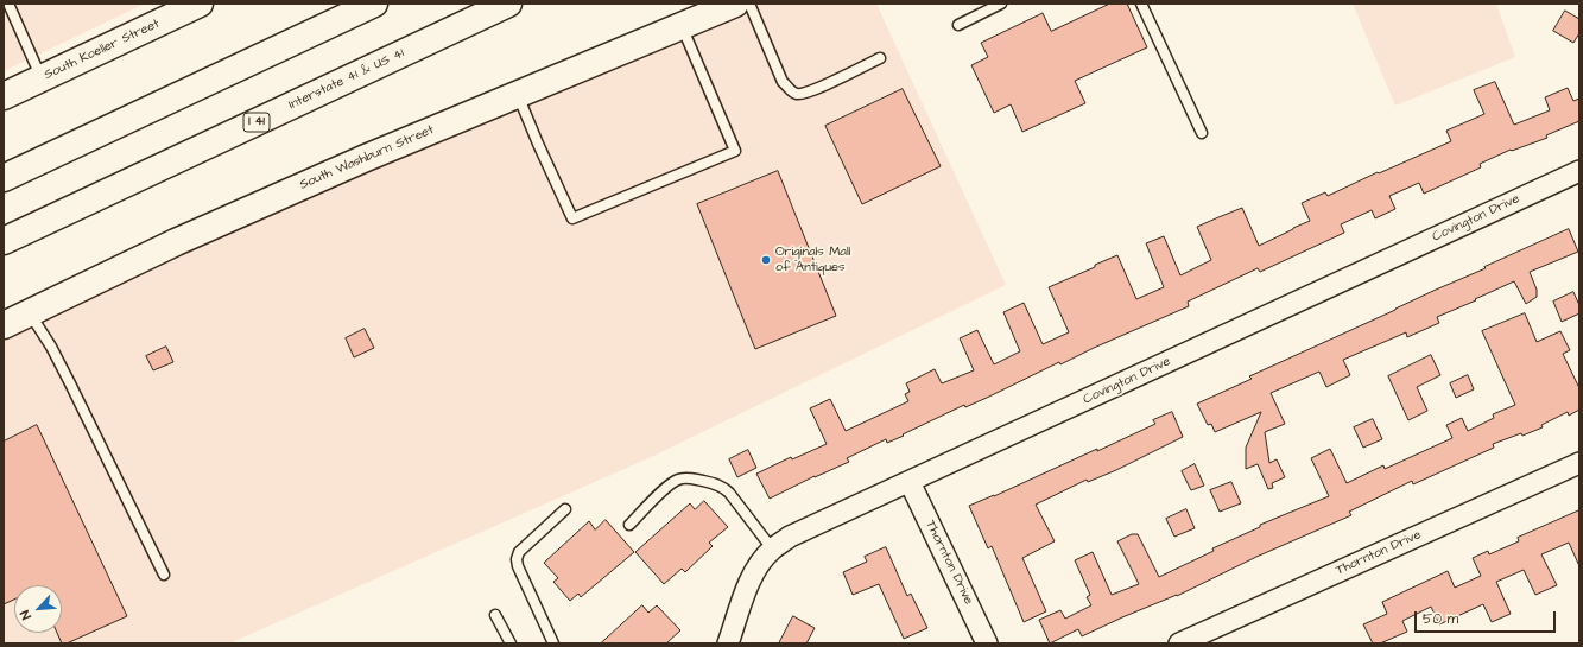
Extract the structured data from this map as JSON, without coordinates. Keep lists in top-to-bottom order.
{
  "streets": {
    "main road": [
      "South Koeller Street",
      "Interstate 41 & US 41",
      "I 41",
      "South Washburn Street"
    ],
    "street": ["Covington Drive", "Thornton Drive"]
  },
  "crossings": [
    ["Covington Drive", "Thornton Drive"]
  ],
  "places": ["Originals Mall of Antiques"],
  "scale_bar": "50 m",
  "north": "bottom left"
}
